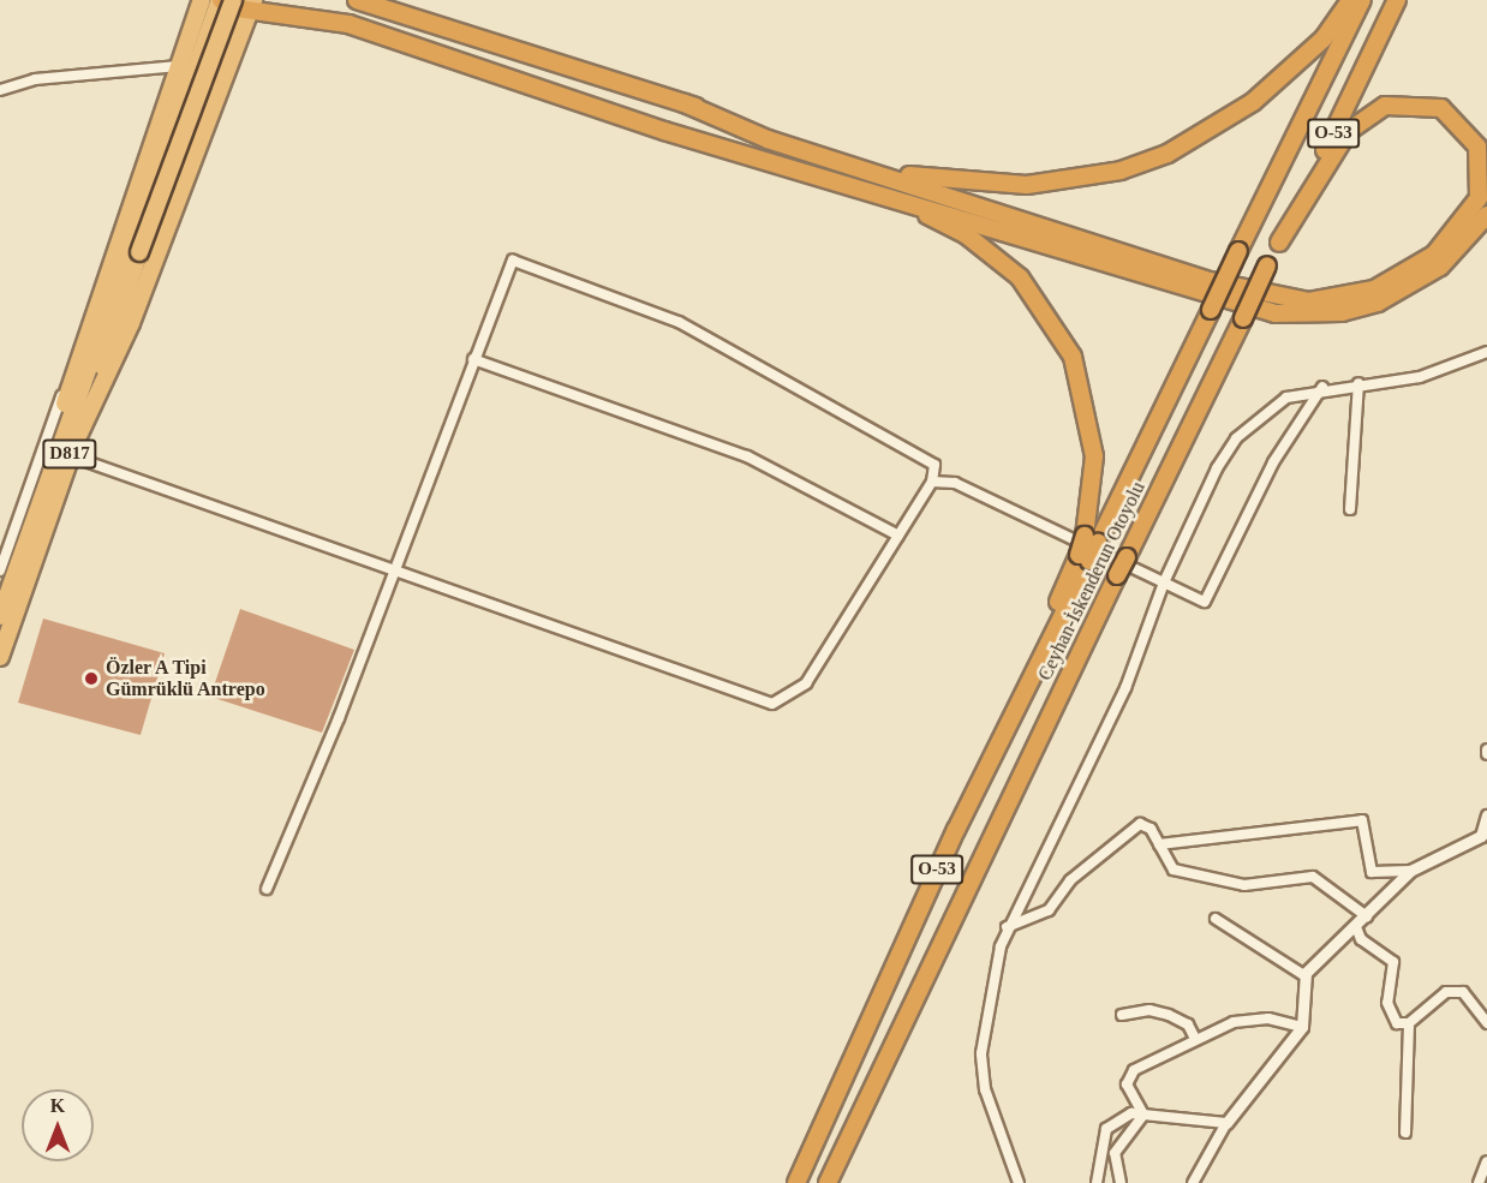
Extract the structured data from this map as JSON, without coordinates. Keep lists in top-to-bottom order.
{
  "streets": {
    "highway": ["O-53", "D817", "Ceyhan-İskenderun Otoyolu"]
  },
  "places": ["Özler A Tipi Gümrüklü Antrepo"],
  "north": "top"
}
